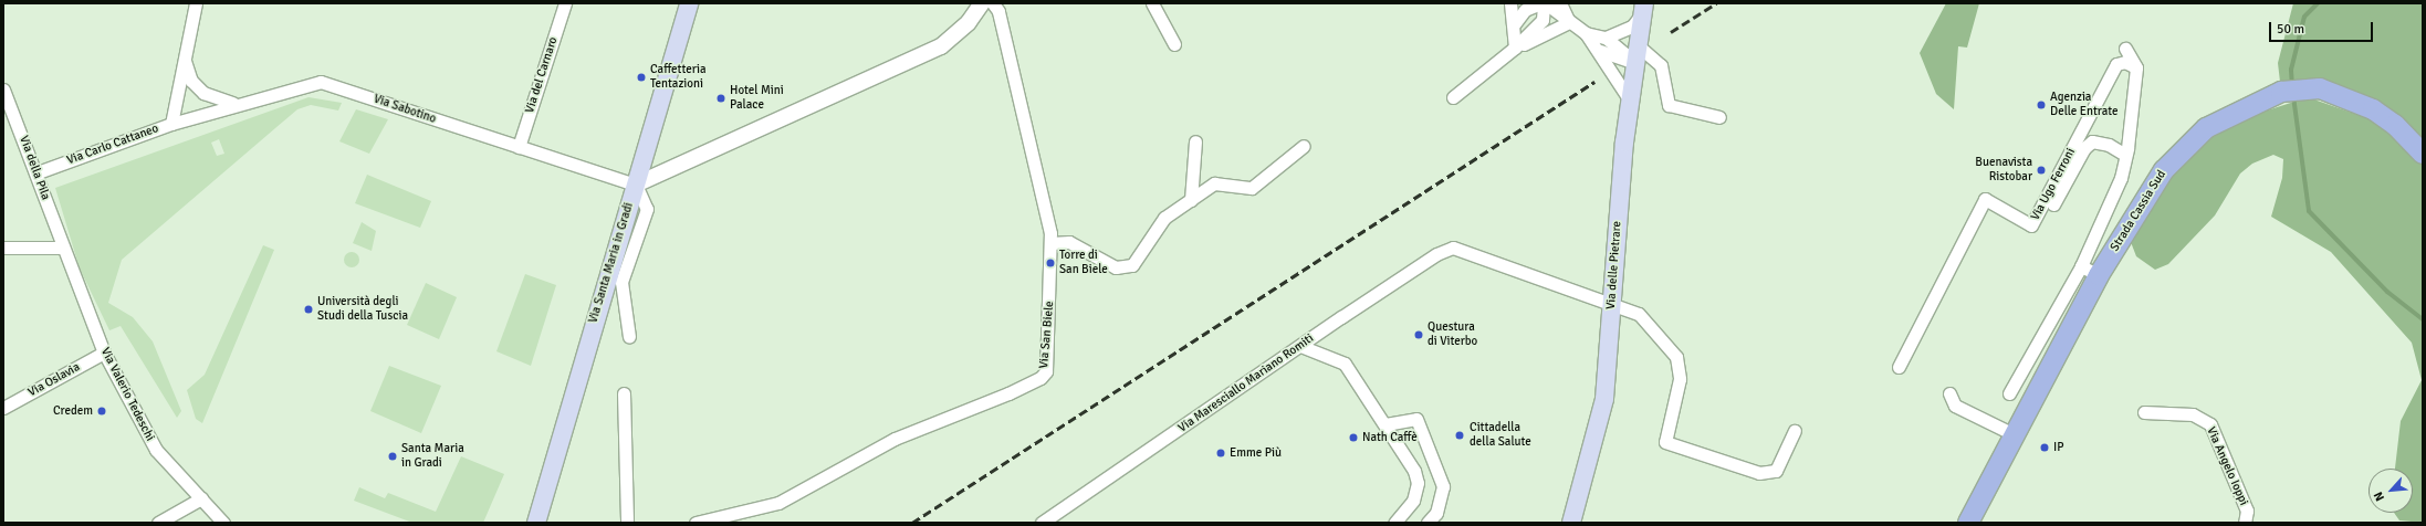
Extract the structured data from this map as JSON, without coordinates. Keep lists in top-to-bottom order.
{
  "streets": {
    "main road": ["Strada Cassia Sud", "Via Santa Maria in Gradi", "Via delle Pietrare"],
    "street": [
      "Via del Carnaro",
      "Via Sabotino",
      "Via Carlo Cattaneo",
      "Via della Pila",
      "Via Ugo Ferroni",
      "Via San Biele",
      "Via Oslavia",
      "Via Maresciallo Mariano Romiti",
      "Via Valerio Tedeschi",
      "Via Angelo Ioppi"
    ]
  },
  "crossings": [
    ["Via del Carnaro", "Via Sabotino"],
    ["Via Sabotino", "Via Carlo Cattaneo"],
    ["Via Sabotino", "Via Santa Maria in Gradi"],
    ["Via Carlo Cattaneo", "Via della Pila"],
    ["Via della Pila", "Via Valerio Tedeschi"],
    ["Via delle Pietrare", "Via Maresciallo Mariano Romiti"],
    ["Via Oslavia", "Via Valerio Tedeschi"]
  ],
  "places": [
    "Caffetteria Tentazioni",
    "Hotel Mini Palace",
    "Agenzia Delle Entrate",
    "Buenavista Ristobar",
    "Torre di San Biele",
    "Università degli Studi della Tuscia",
    "Questura di Viterbo",
    "Credem",
    "Cittadella della Salute",
    "Nath Caffè",
    "IP",
    "Emme Più",
    "Santa Maria in Gradi"
  ],
  "scale_bar": "50 m",
  "north": "bottom left"
}
